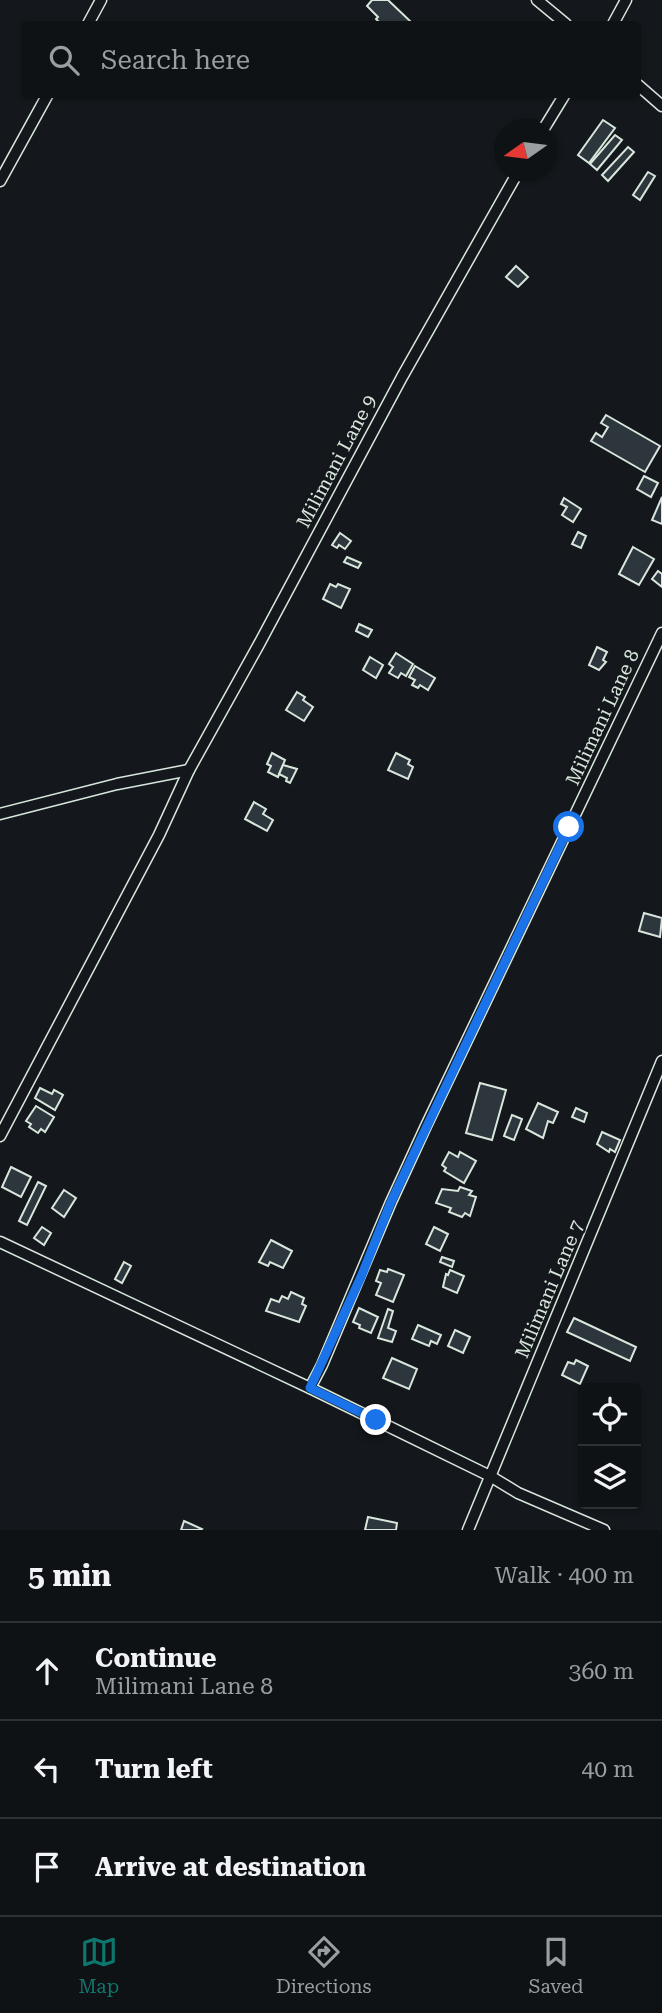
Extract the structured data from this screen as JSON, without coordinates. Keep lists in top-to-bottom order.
{
  "streets": {
    "street": ["Milimani Lane 9", "Milimani Lane 8", "Milimani Lane 7"]
  },
  "north": "left",
  "page": {
    "search": "Search here",
    "heading": ["5 min", "Walk · 400 m"],
    "list": [
      ["Continue", "Milimani Lane 8", "360 m"],
      ["Turn left", "40 m"],
      "Arrive at destination"
    ],
    "nav": ["Map", "Directions", "Saved"]
  }
}
